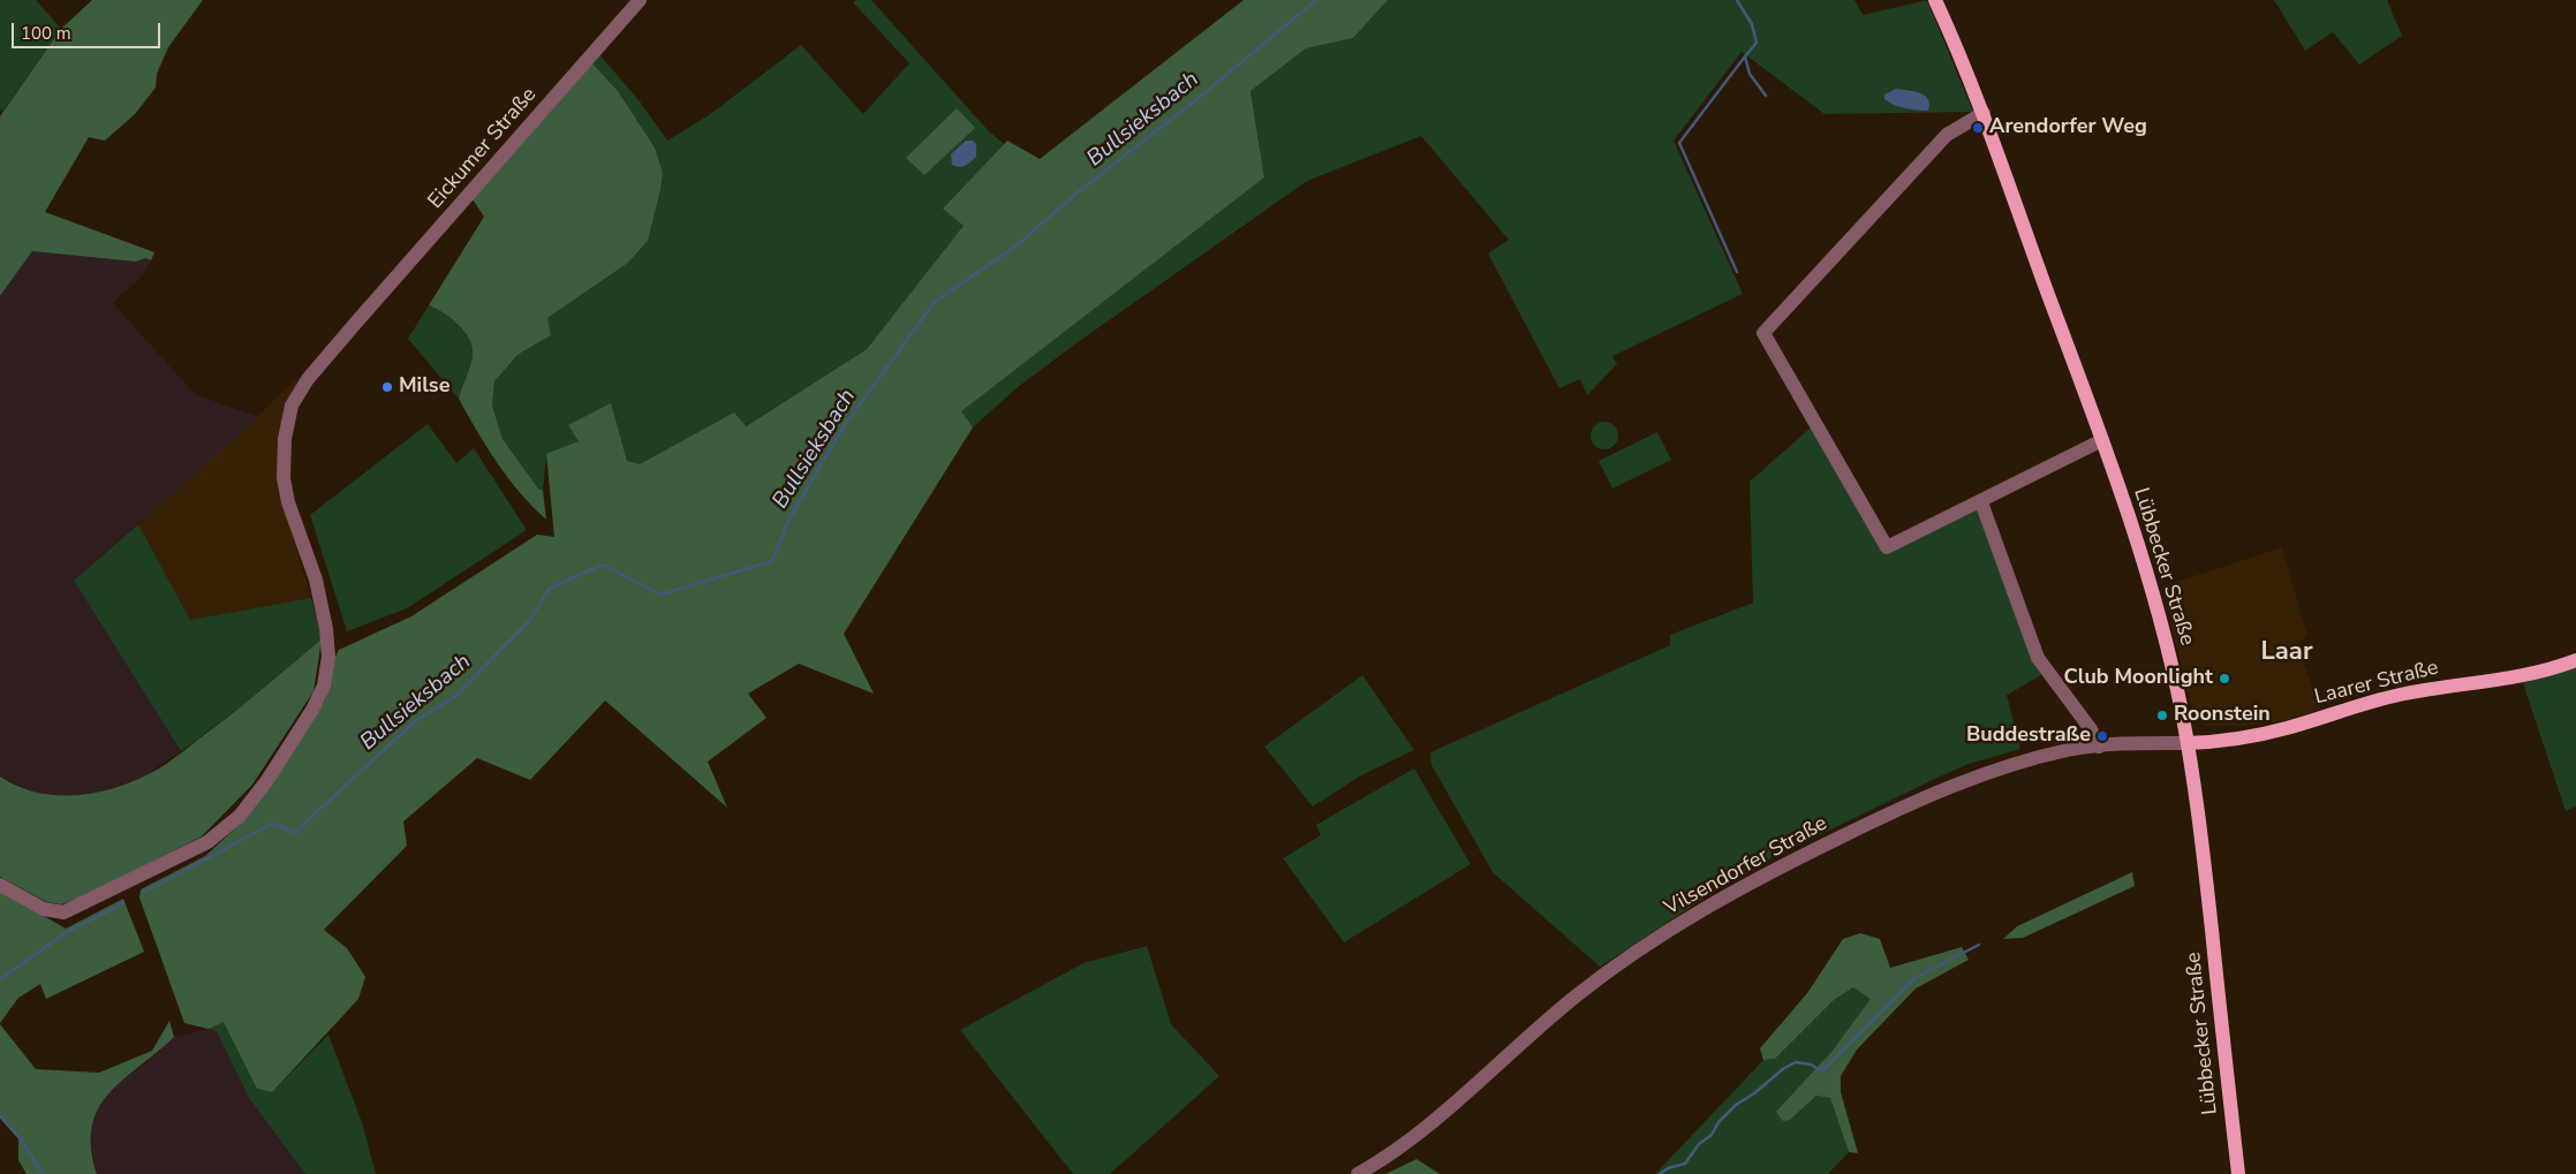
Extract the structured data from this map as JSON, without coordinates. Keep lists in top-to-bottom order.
{
  "streets": {
    "main road": ["Lübbecker Straße", "Laarer Straße"],
    "street": ["Eickumer Straße", "Vilsendorfer Straße"]
  },
  "crossings": [
    ["Lübbecker Straße", "Laarer Straße"],
    ["Lübbecker Straße", "Vilsendorfer Straße"],
    ["Laarer Straße", "Vilsendorfer Straße"]
  ],
  "districts": ["Laar"],
  "water": ["Bullsieksbach"],
  "places": [
    "Arendorfer Weg",
    "Milse",
    "Club Moonlight",
    "Roonstein",
    "Buddestraße"
  ],
  "scale_bar": "100 m"
}
